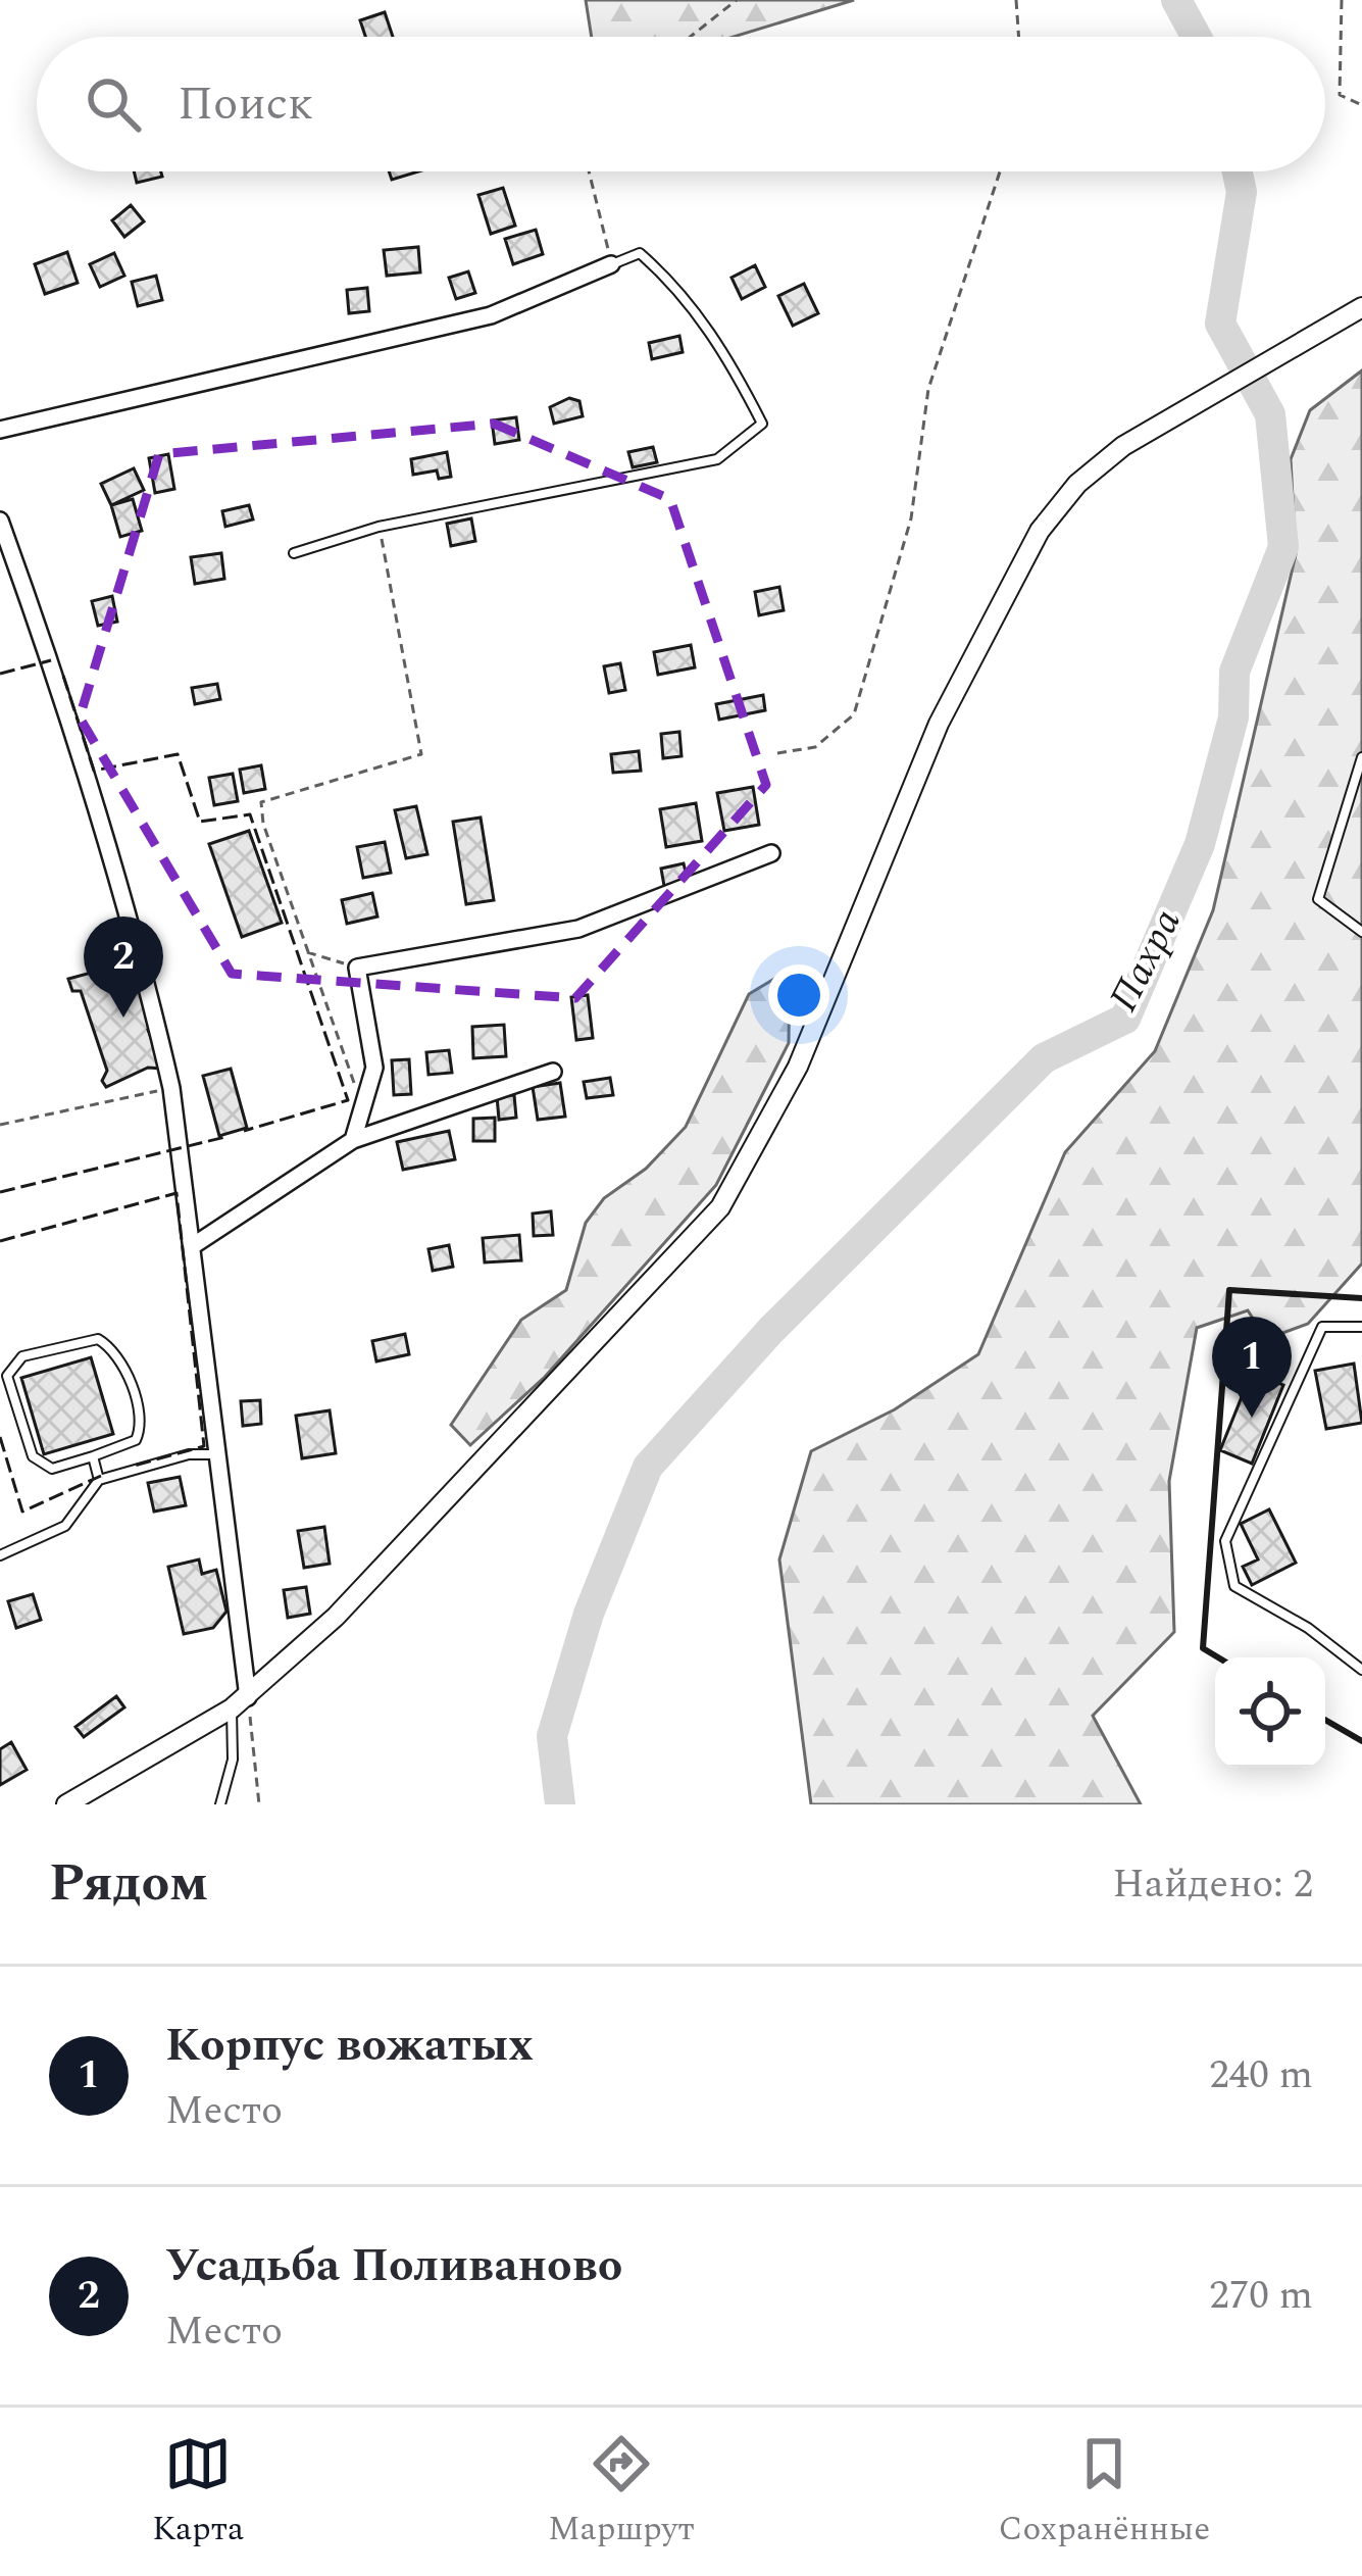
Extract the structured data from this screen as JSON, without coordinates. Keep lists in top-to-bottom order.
{
  "water": ["Пахра"],
  "page": {
    "search": "Поиск",
    "pins": ["2", "1"],
    "heading": ["Рядом", "Найдено: 2"],
    "list": [
      {
        "mark": "1",
        "name": "Корпус вожатых",
        "note": "Место",
        "value": "240 m"
      },
      {
        "mark": "2",
        "name": "Усадьба Поливаново",
        "note": "Место",
        "value": "270 m"
      }
    ],
    "nav": ["Карта", "Маршрут", "Сохранённые"]
  }
}
